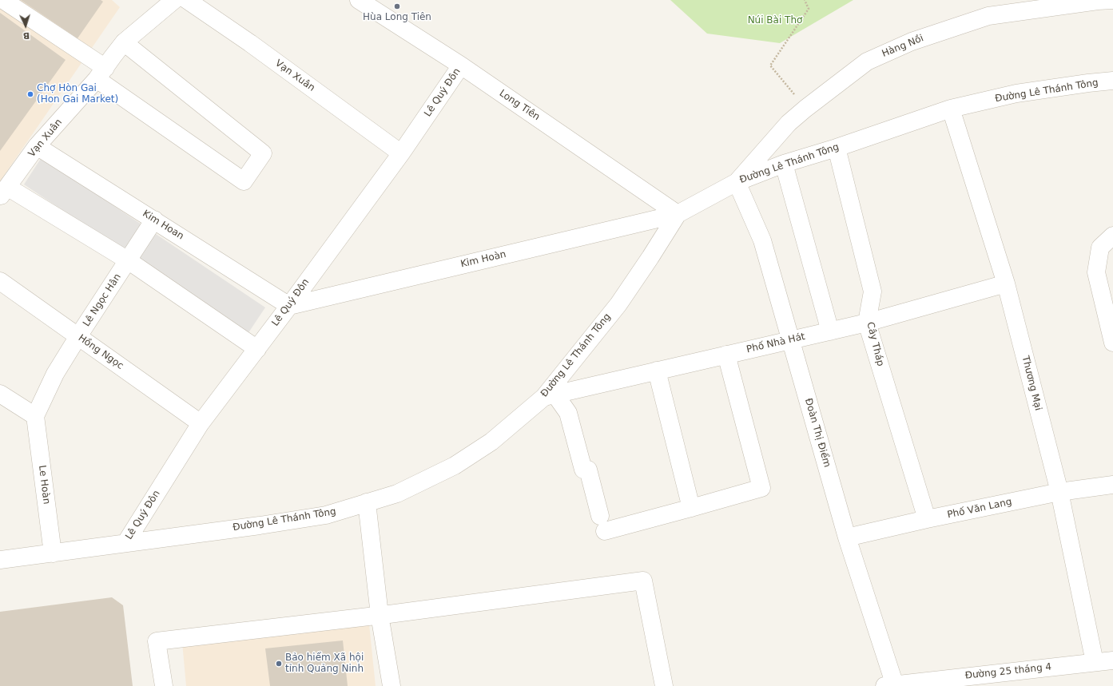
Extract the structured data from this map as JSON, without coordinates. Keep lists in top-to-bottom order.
{
  "streets": {
    "street": [
      "Hàng Nồi",
      "Vạn Xuân",
      "Đường Lê Thánh Tông",
      "Lê Quý Đôn",
      "Long Tiên",
      "Kim Hoan",
      "Kim Hoàn",
      "Lê Ngọc Hân",
      "Phố Nhà Hát",
      "Cây Tháp",
      "Hồng Ngọc",
      "Thương Mại",
      "Đoàn Thị Điểm",
      "Le Hoàn",
      "Phố Văn Lang",
      "Đường 25 tháng 4"
    ]
  },
  "crossings": [
    ["Hàng Nồi", "Đường Lê Thánh Tông"],
    ["Hàng Nồi", "Đoàn Thị Điểm"],
    ["Vạn Xuân", "Lê Quý Đôn"],
    ["Vạn Xuân", "Kim Hoan"],
    ["Đường Lê Thánh Tông", "Lê Quý Đôn"],
    ["Đường Lê Thánh Tông", "Long Tiên"],
    ["Đường Lê Thánh Tông", "Kim Hoàn"],
    ["Đường Lê Thánh Tông", "Phố Nhà Hát"],
    ["Đường Lê Thánh Tông", "Cây Tháp"],
    ["Đường Lê Thánh Tông", "Thương Mại"],
    ["Đường Lê Thánh Tông", "Đoàn Thị Điểm"],
    ["Đường Lê Thánh Tông", "Le Hoàn"],
    ["Lê Quý Đôn", "Long Tiên"],
    ["Lê Quý Đôn", "Kim Hoan"],
    ["Lê Quý Đôn", "Kim Hoàn"],
    ["Lê Quý Đôn", "Hồng Ngọc"],
    ["Long Tiên", "Kim Hoàn"],
    ["Kim Hoan", "Kim Hoàn"],
    ["Kim Hoan", "Lê Ngọc Hân"],
    ["Lê Ngọc Hân", "Hồng Ngọc"],
    ["Lê Ngọc Hân", "Le Hoàn"],
    ["Phố Nhà Hát", "Cây Tháp"],
    ["Phố Nhà Hát", "Thương Mại"],
    ["Phố Nhà Hát", "Đoàn Thị Điểm"],
    ["Cây Tháp", "Phố Văn Lang"],
    ["Thương Mại", "Phố Văn Lang"],
    ["Thương Mại", "Đường 25 tháng 4"],
    ["Đoàn Thị Điểm", "Phố Văn Lang"],
    ["Đoàn Thị Điểm", "Đường 25 tháng 4"]
  ],
  "parks": ["Núi Bài Thơ"],
  "places": ["Hùa Long Tiên", "Chợ Hòn Gai (Hon Gai Market)", "Bảo hiểm Xã hội tỉnh Quảng Ninh"],
  "north": "bottom"
}
